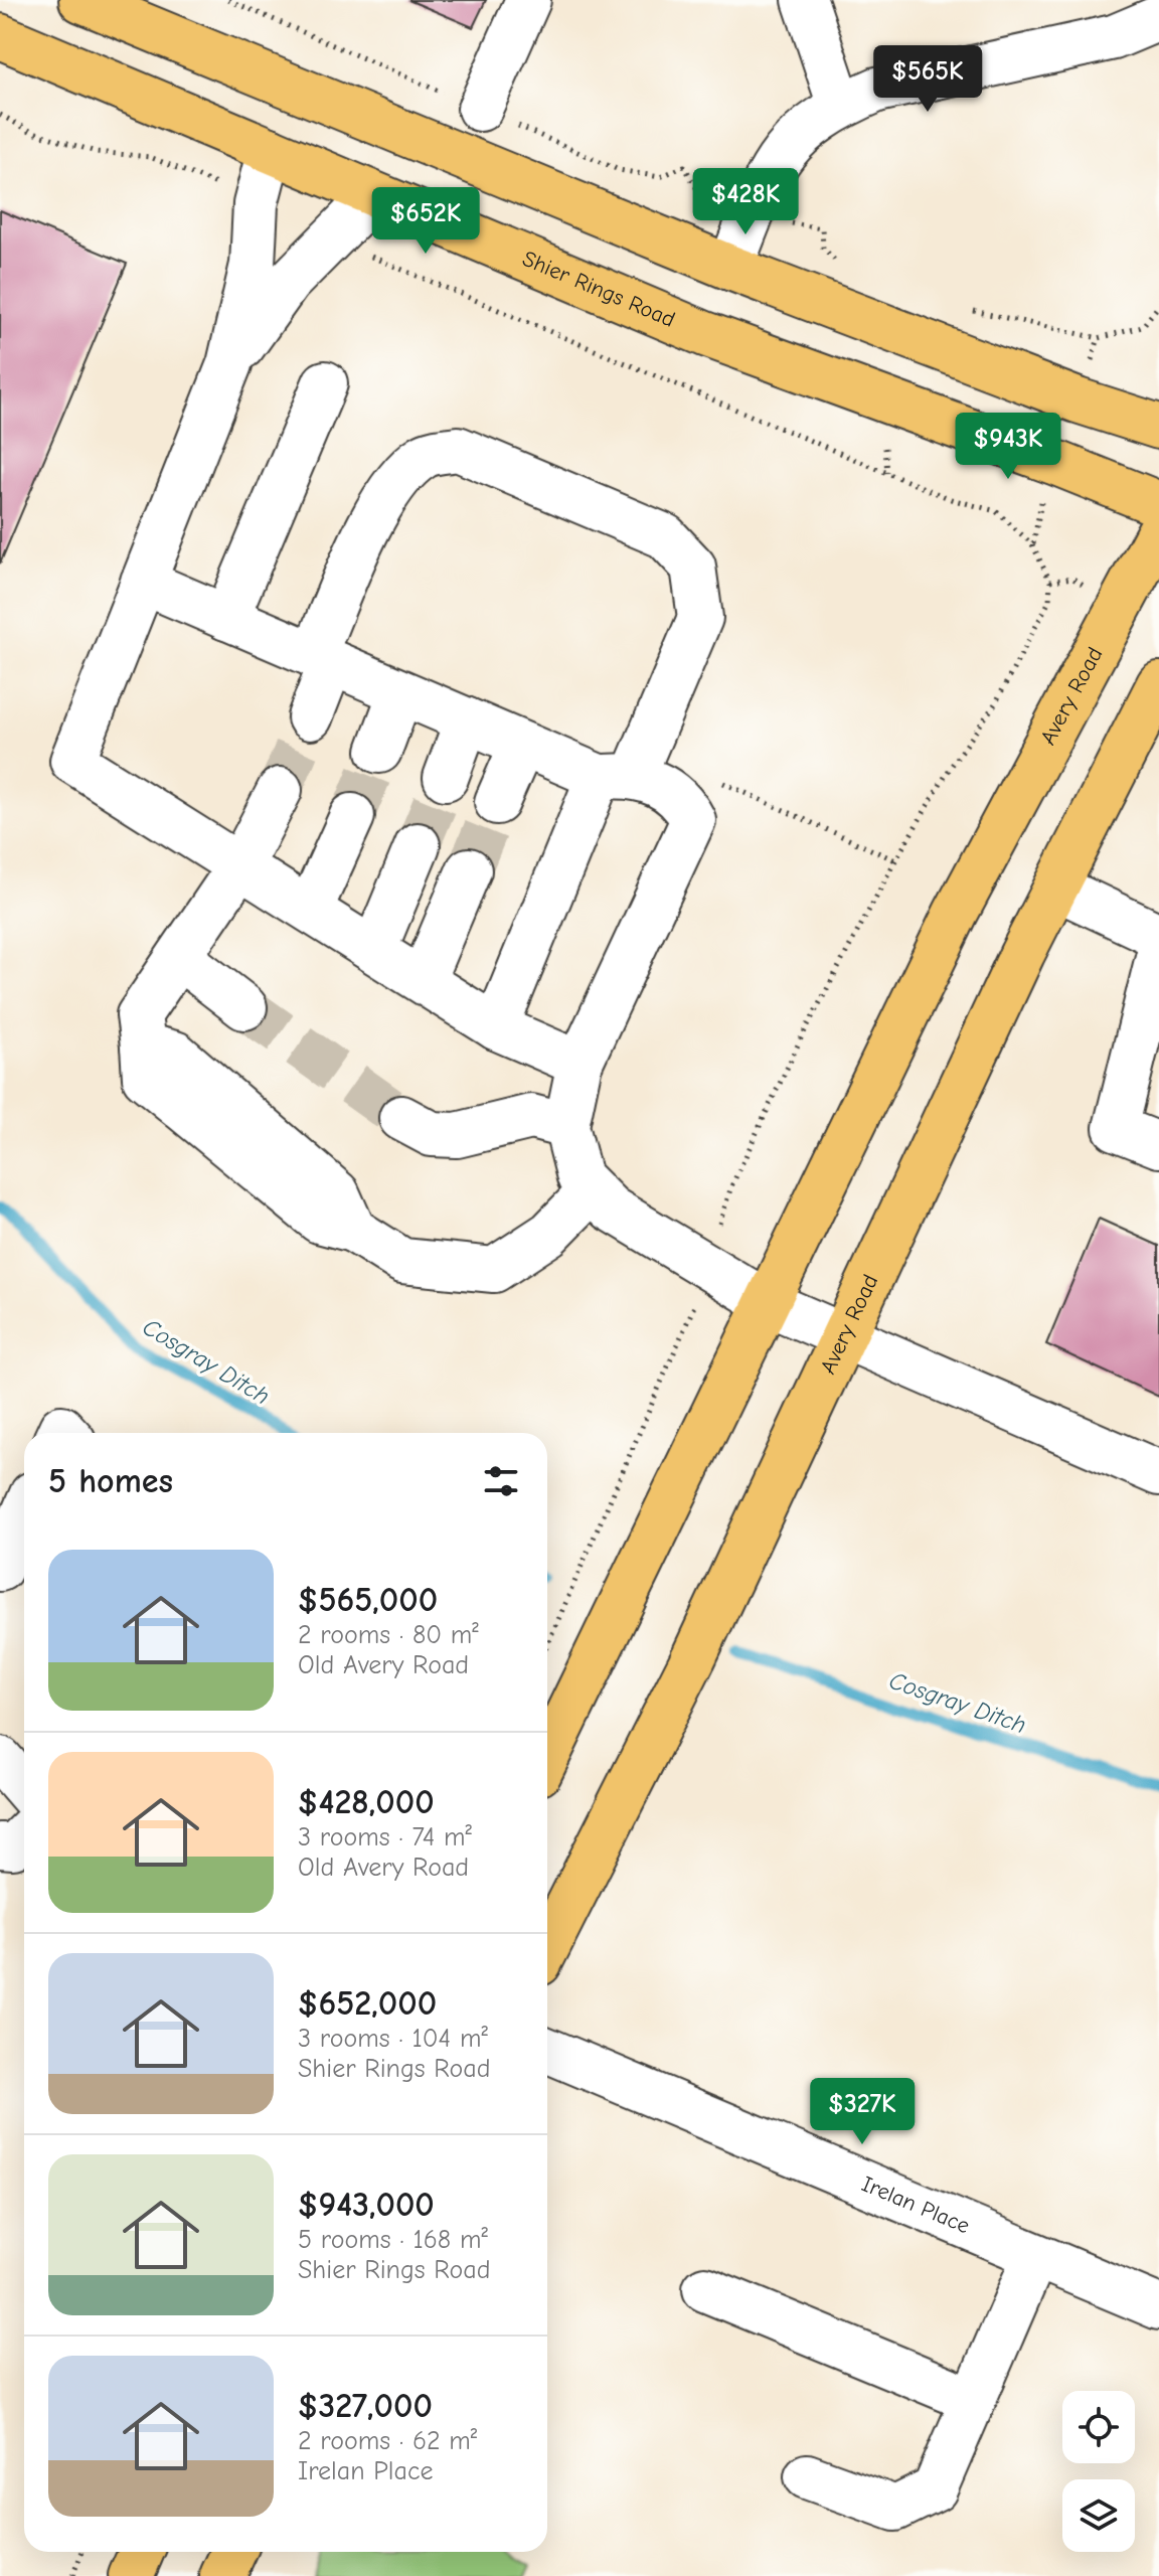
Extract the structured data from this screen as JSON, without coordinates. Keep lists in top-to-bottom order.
{
  "streets": {
    "main road": ["Shier Rings Road", "Avery Road"],
    "street": ["Irelan Place"]
  },
  "water": ["Cosgray Ditch"],
  "page": {
    "price": [
      "$565K",
      "$428K",
      "$652K",
      "$943K",
      "$327K"
    ],
    "heading": "5 homes",
    "list": [
      {
        "name": "$565,000",
        "note": "2 rooms · 80 m² · Old Avery Road"
      },
      {
        "name": "$428,000",
        "note": "3 rooms · 74 m² · Old Avery Road"
      },
      {
        "name": "$652,000",
        "note": "3 rooms · 104 m² · Shier Rings Road"
      },
      {
        "name": "$943,000",
        "note": "5 rooms · 168 m² · Shier Rings Road"
      },
      {
        "name": "$327,000",
        "note": "2 rooms · 62 m² · Irelan Place"
      }
    ]
  }
}
